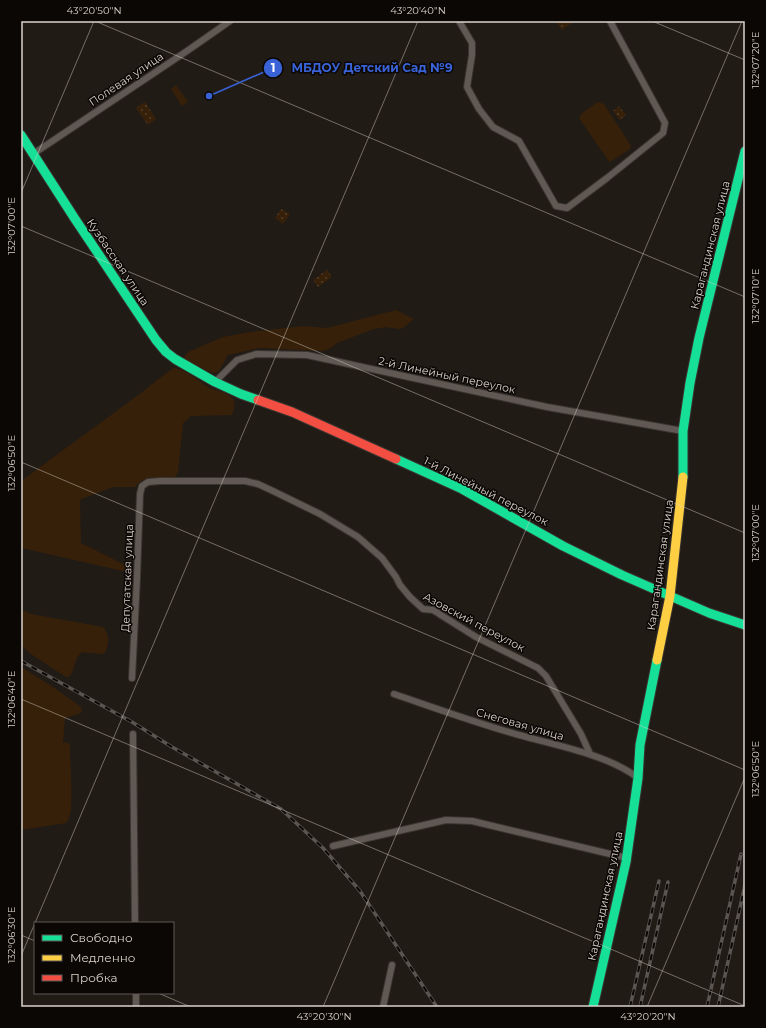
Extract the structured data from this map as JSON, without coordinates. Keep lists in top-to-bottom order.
{
  "streets": {
    "street": [
      "Полевая улица",
      "Карагандинская улица",
      "Кузбасская улица",
      "2-й Линейный переулок",
      "1-й Линейный переулок",
      "Депутатская улица",
      "Азовский переулок",
      "Снеговая улица"
    ]
  },
  "crossings": [
    ["Полевая улица", "Кузбасская улица"],
    ["Карагандинская улица", "2-й Линейный переулок"],
    ["Карагандинская улица", "1-й Линейный переулок"],
    ["Карагандинская улица", "Снеговая улица"],
    ["Кузбасская улица", "2-й Линейный переулок"],
    ["Кузбасская улица", "1-й Линейный переулок"],
    ["2-й Линейный переулок", "1-й Линейный переулок"],
    ["Депутатская улица", "Азовский переулок"],
    ["Азовский переулок", "Снеговая улица"]
  ],
  "places": ["МБДОУ Детский Сад №9"],
  "legend": ["Свободно", "Медленно", "Пробка"],
  "coordinates": [
    "43°20'50\"N",
    "43°20'40\"N",
    "132°07'20\"E",
    "132°07'00\"E",
    "132°07'10\"E",
    "132°06'50\"E",
    "132°06'40\"E",
    "132°06'30\"E",
    "43°20'30\"N",
    "43°20'20\"N"
  ]
}
